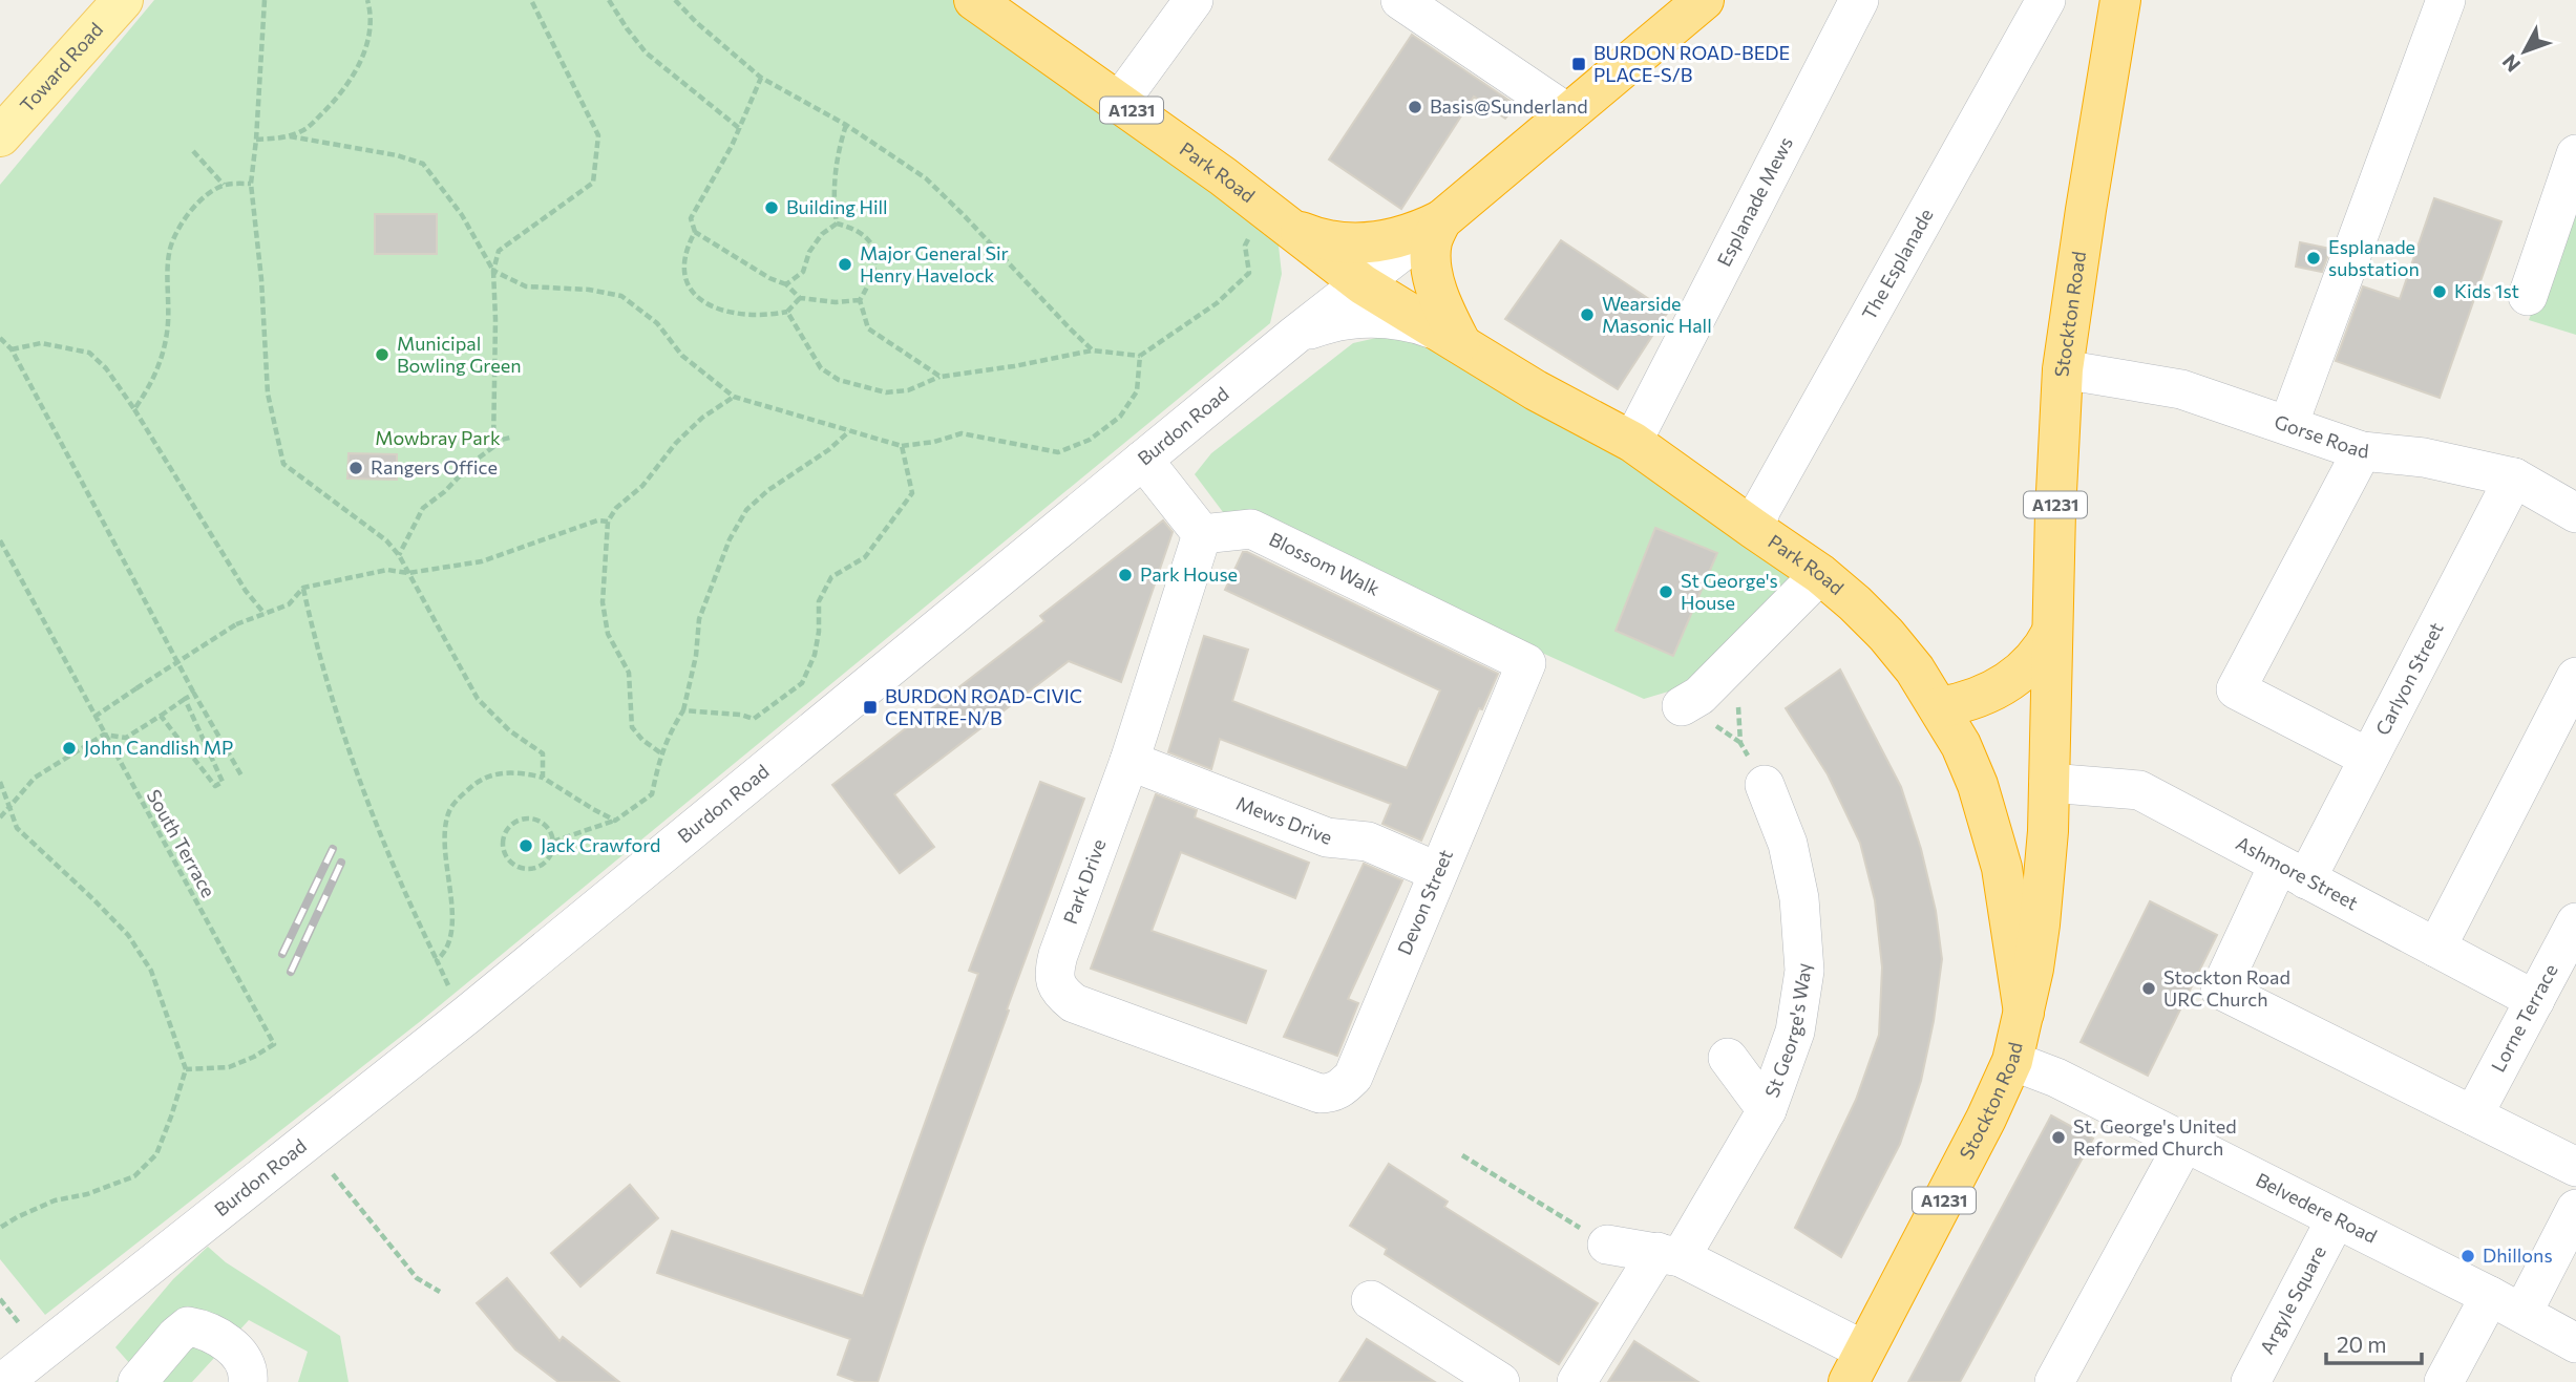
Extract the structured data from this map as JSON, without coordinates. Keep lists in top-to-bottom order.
{
  "streets": {
    "highway": [
      "A1231",
      "Park Road",
      "Stockton Road",
      "Burdon Road"
    ],
    "main road": ["Toward Road"],
    "street": [
      "Esplanade Mews",
      "The Esplanade",
      "Gorse Road",
      "Blossom Walk",
      "Carlyon Street",
      "Mews Drive",
      "Ashmore Street",
      "Park Drive",
      "Devon Street",
      "Lorne Terrace",
      "St George's Way",
      "Belvedere Road",
      "Argyle Square"
    ],
    "path": ["South Terrace"]
  },
  "crossings": [
    ["A1231", "Park Road"],
    ["A1231", "Burdon Road"],
    ["Park Road", "Esplanade Mews"],
    ["Park Road", "The Esplanade"],
    ["Park Road", "Stockton Road"],
    ["Park Road", "Burdon Road"],
    ["Stockton Road", "Gorse Road"],
    ["Stockton Road", "Ashmore Street"],
    ["Stockton Road", "Belvedere Road"],
    ["Gorse Road", "Carlyon Street"],
    ["Blossom Walk", "Park Drive"],
    ["Blossom Walk", "Devon Street"],
    ["Carlyon Street", "Ashmore Street"],
    ["Carlyon Street", "Lorne Terrace"],
    ["Mews Drive", "Park Drive"],
    ["Mews Drive", "Devon Street"],
    ["Ashmore Street", "Lorne Terrace"],
    ["Park Drive", "Devon Street"],
    ["Belvedere Road", "Argyle Square"]
  ],
  "parks": ["Mowbray Park"],
  "places": {
    "transit": ["BURDON ROAD-BEDE PLACE-S/B", "BURDON ROAD-CIVIC CENTRE-N/B"],
    "other": [
      "Basis@Sunderland",
      "Building Hill",
      "Esplanade substation",
      "Major General Sir Henry Havelock",
      "Kids 1st",
      "Wearside Masonic Hall",
      "Municipal Bowling Green",
      "Rangers Office",
      "Park House",
      "St George's House",
      "John Candlish MP",
      "Jack Crawford",
      "Stockton Road URC Church",
      "St. George's United Reformed Church",
      "Dhillons"
    ]
  },
  "scale_bar": "20 m",
  "north": "bottom left"
}
